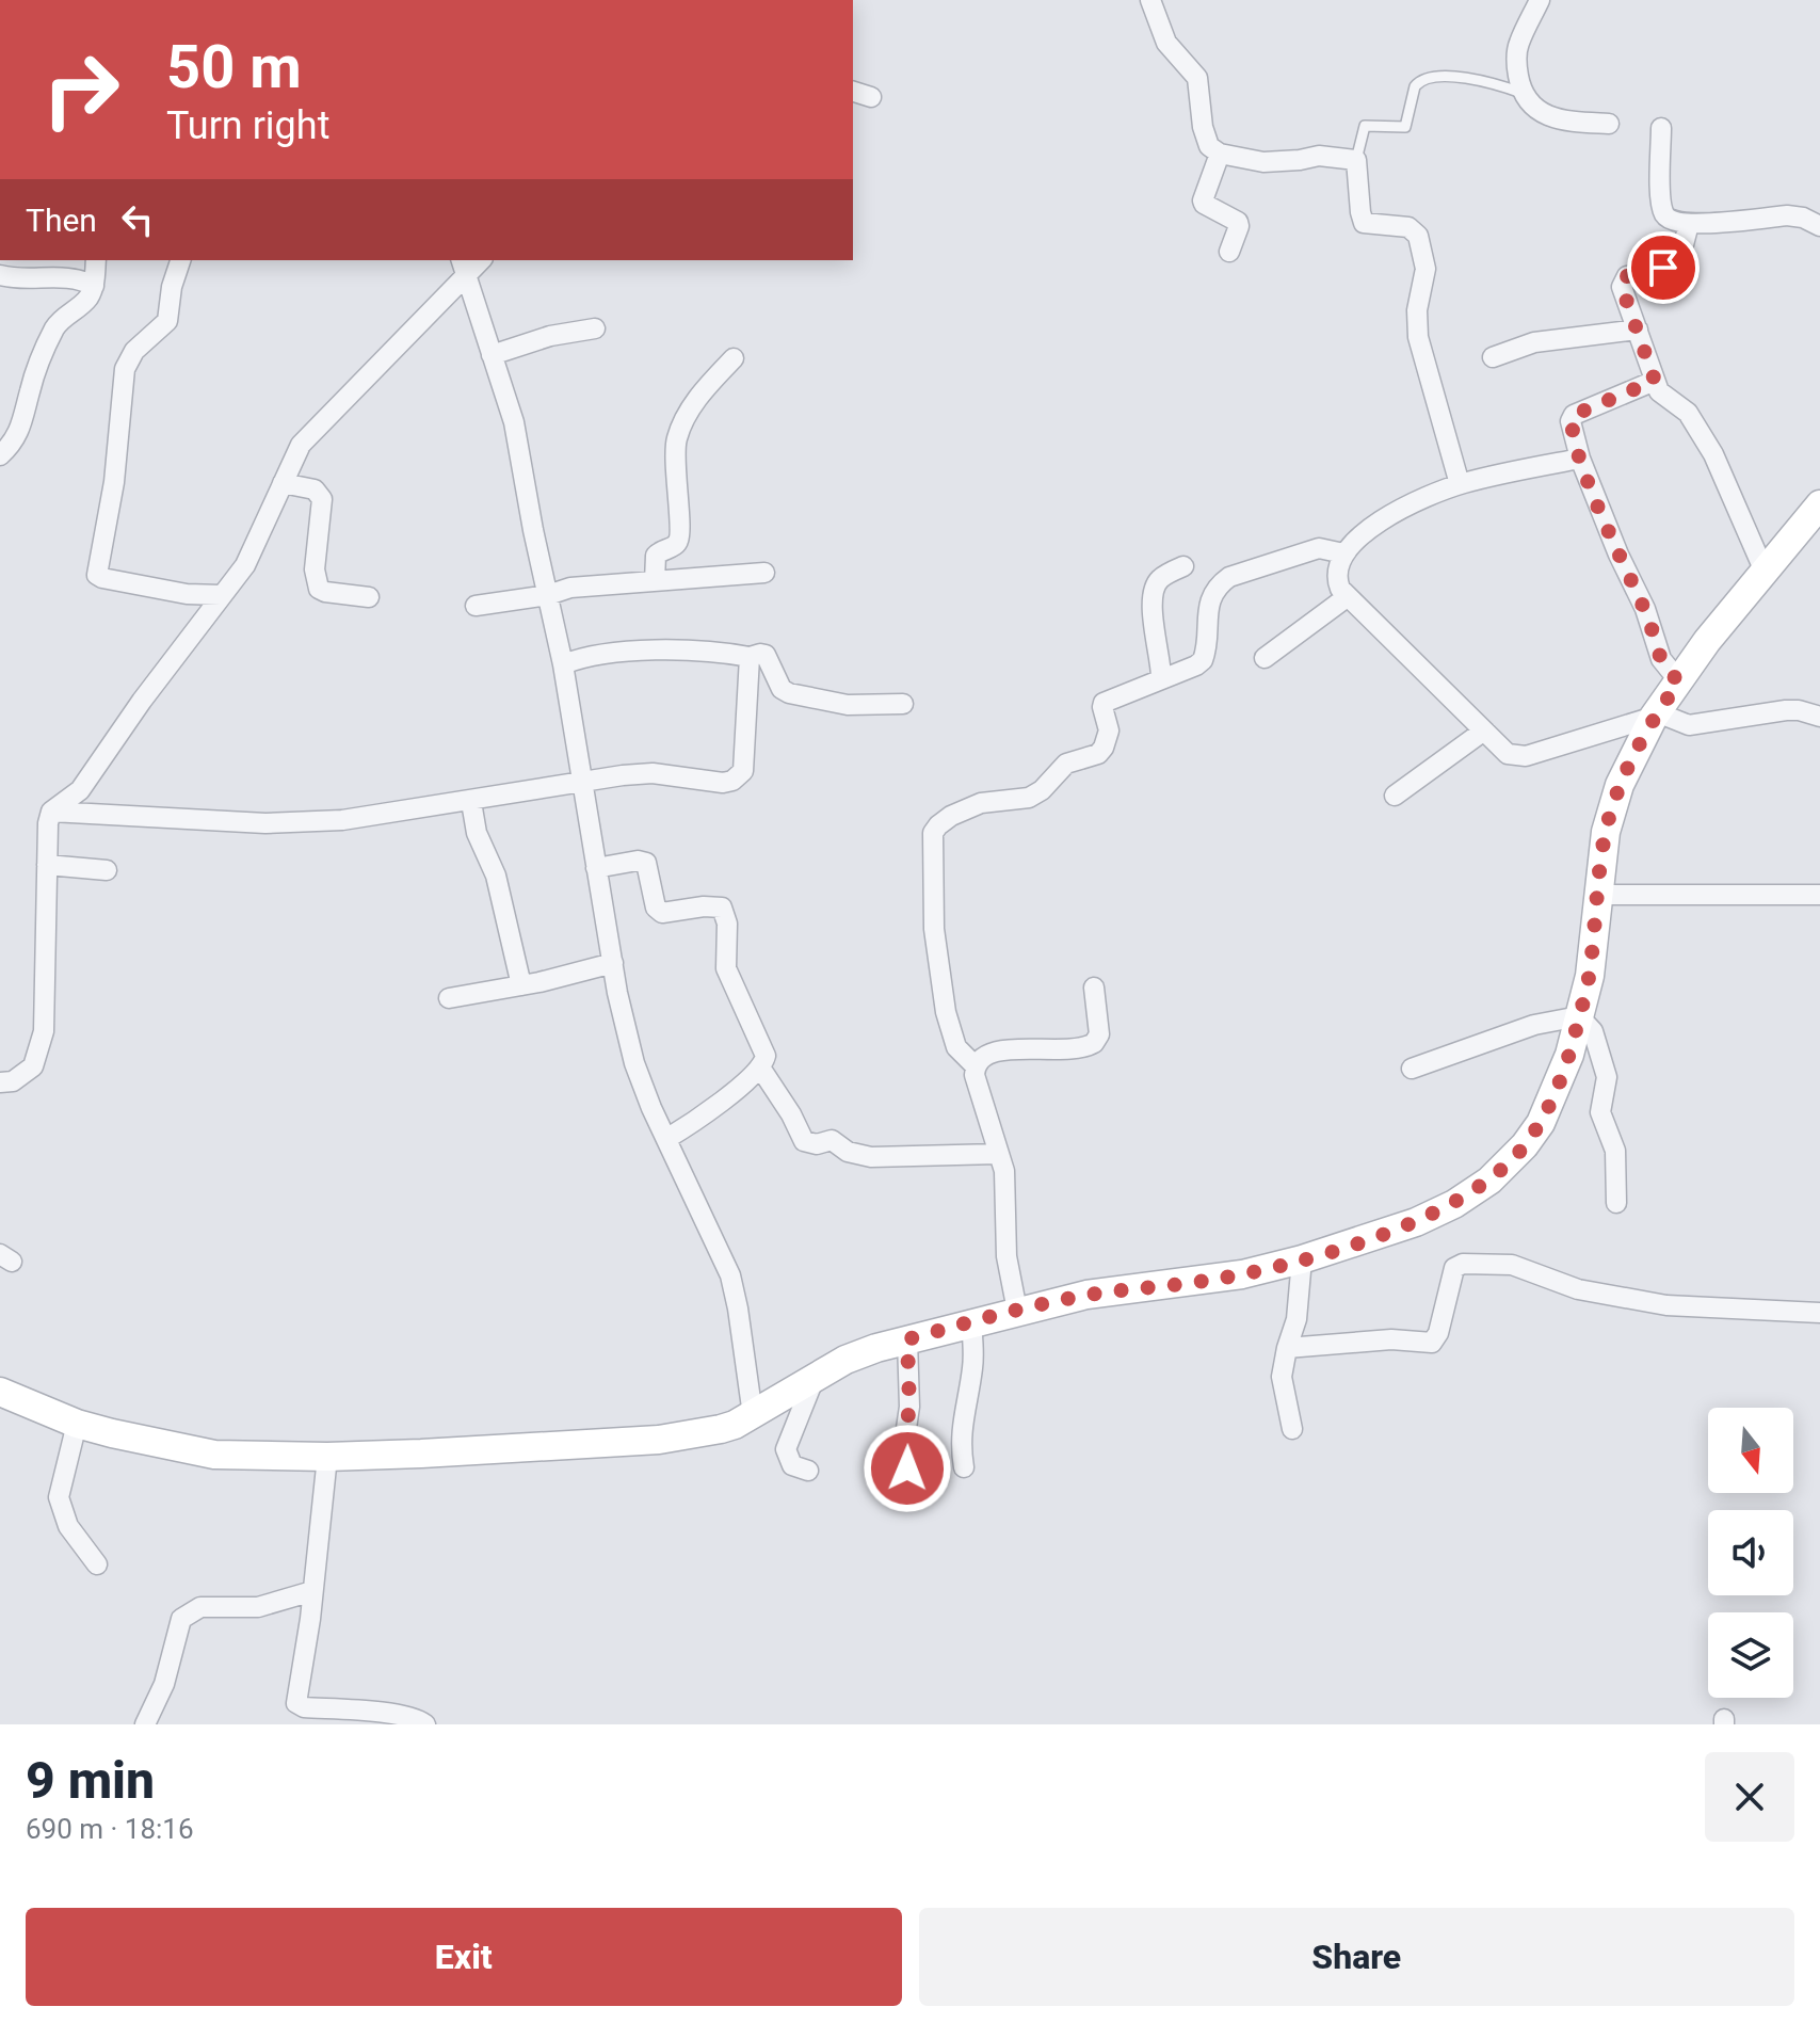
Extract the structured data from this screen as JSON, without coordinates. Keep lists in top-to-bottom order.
{
  "north": "bottom",
  "page": {
    "turn": ["50 m", "Turn right"],
    "then": "Then",
    "heading": ["9 min", "690 m · 18:16"],
    "buttons": ["Exit", "Share"]
  }
}
